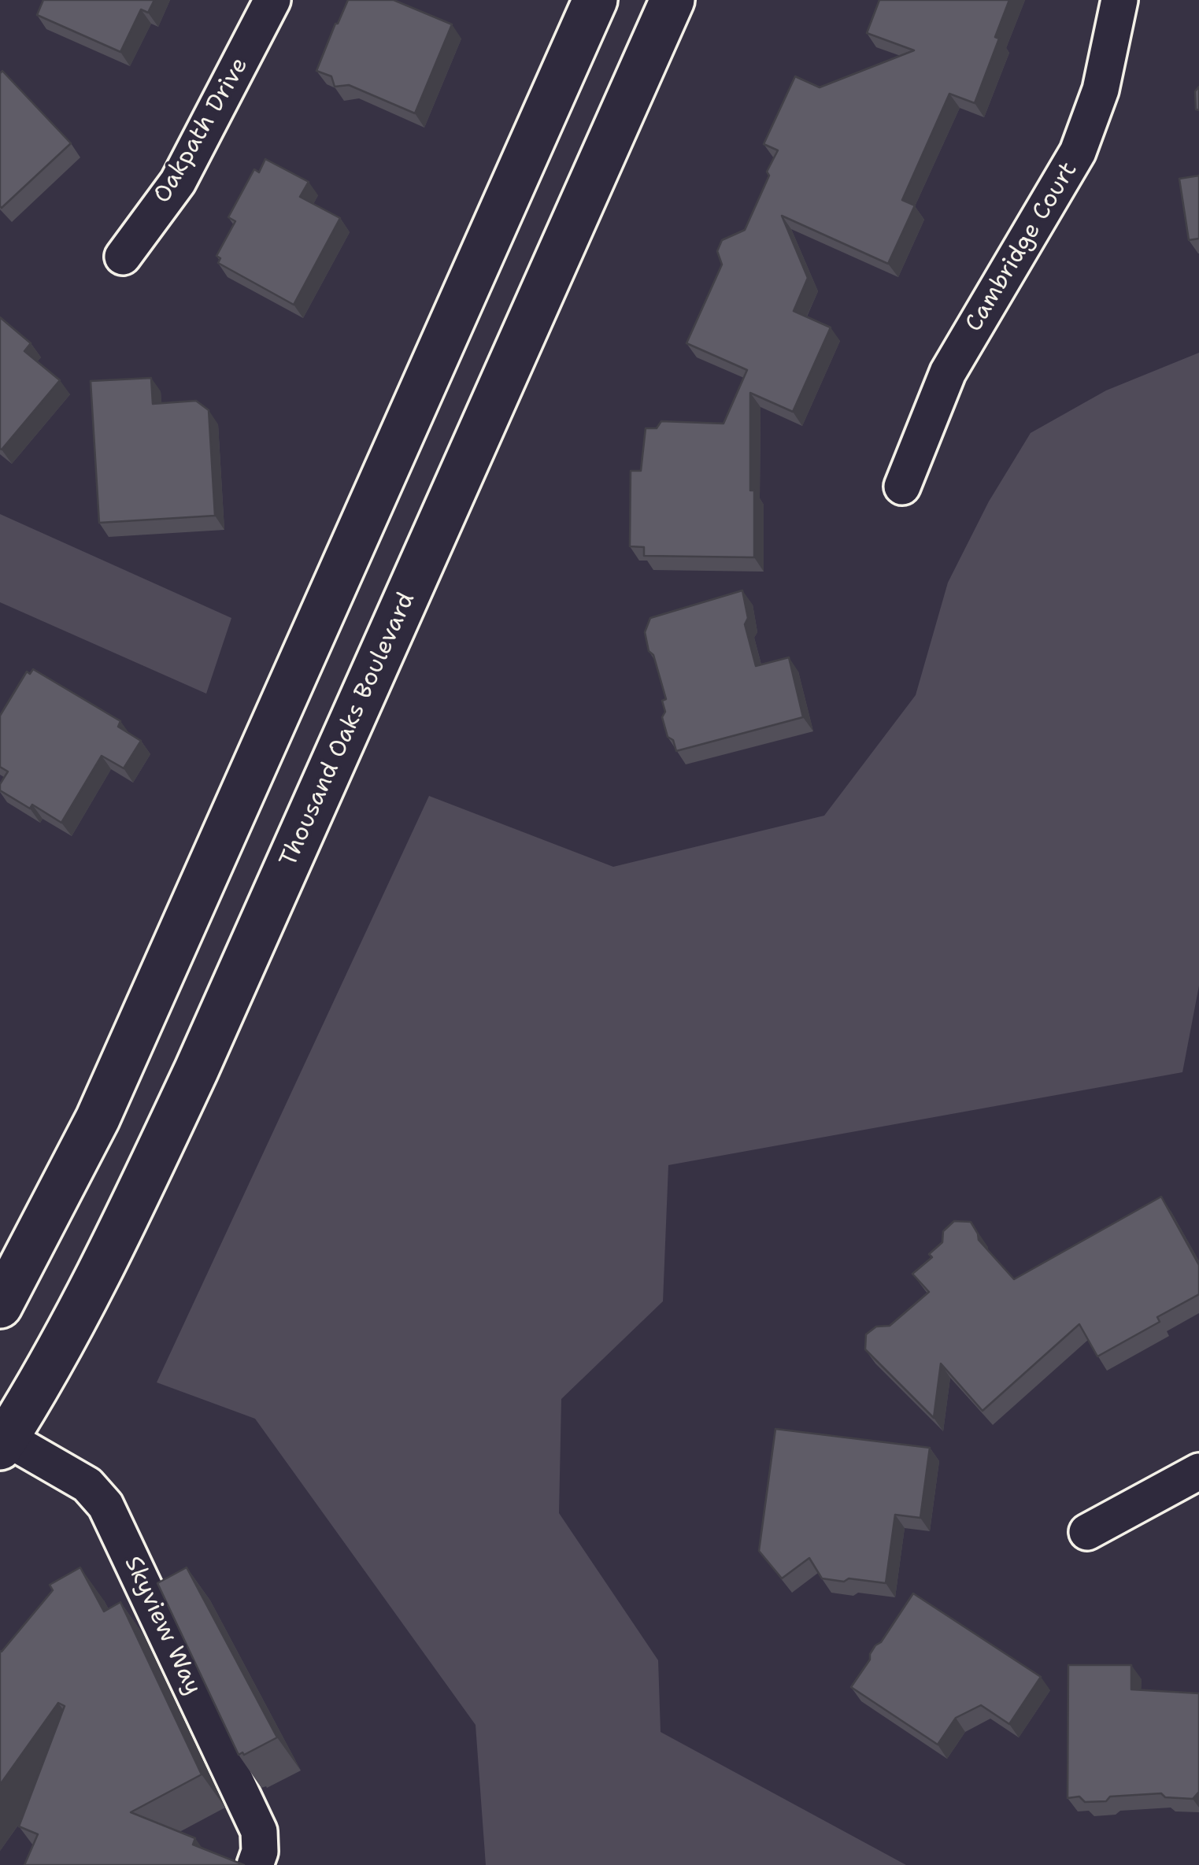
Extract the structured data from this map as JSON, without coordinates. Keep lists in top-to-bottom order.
{
  "streets": {
    "main road": ["Thousand Oaks Boulevard"],
    "street": ["Oakpath Drive", "Cambridge Court", "Skyview Way"]
  },
  "crossings": [
    ["Thousand Oaks Boulevard", "Skyview Way"]
  ]
}
